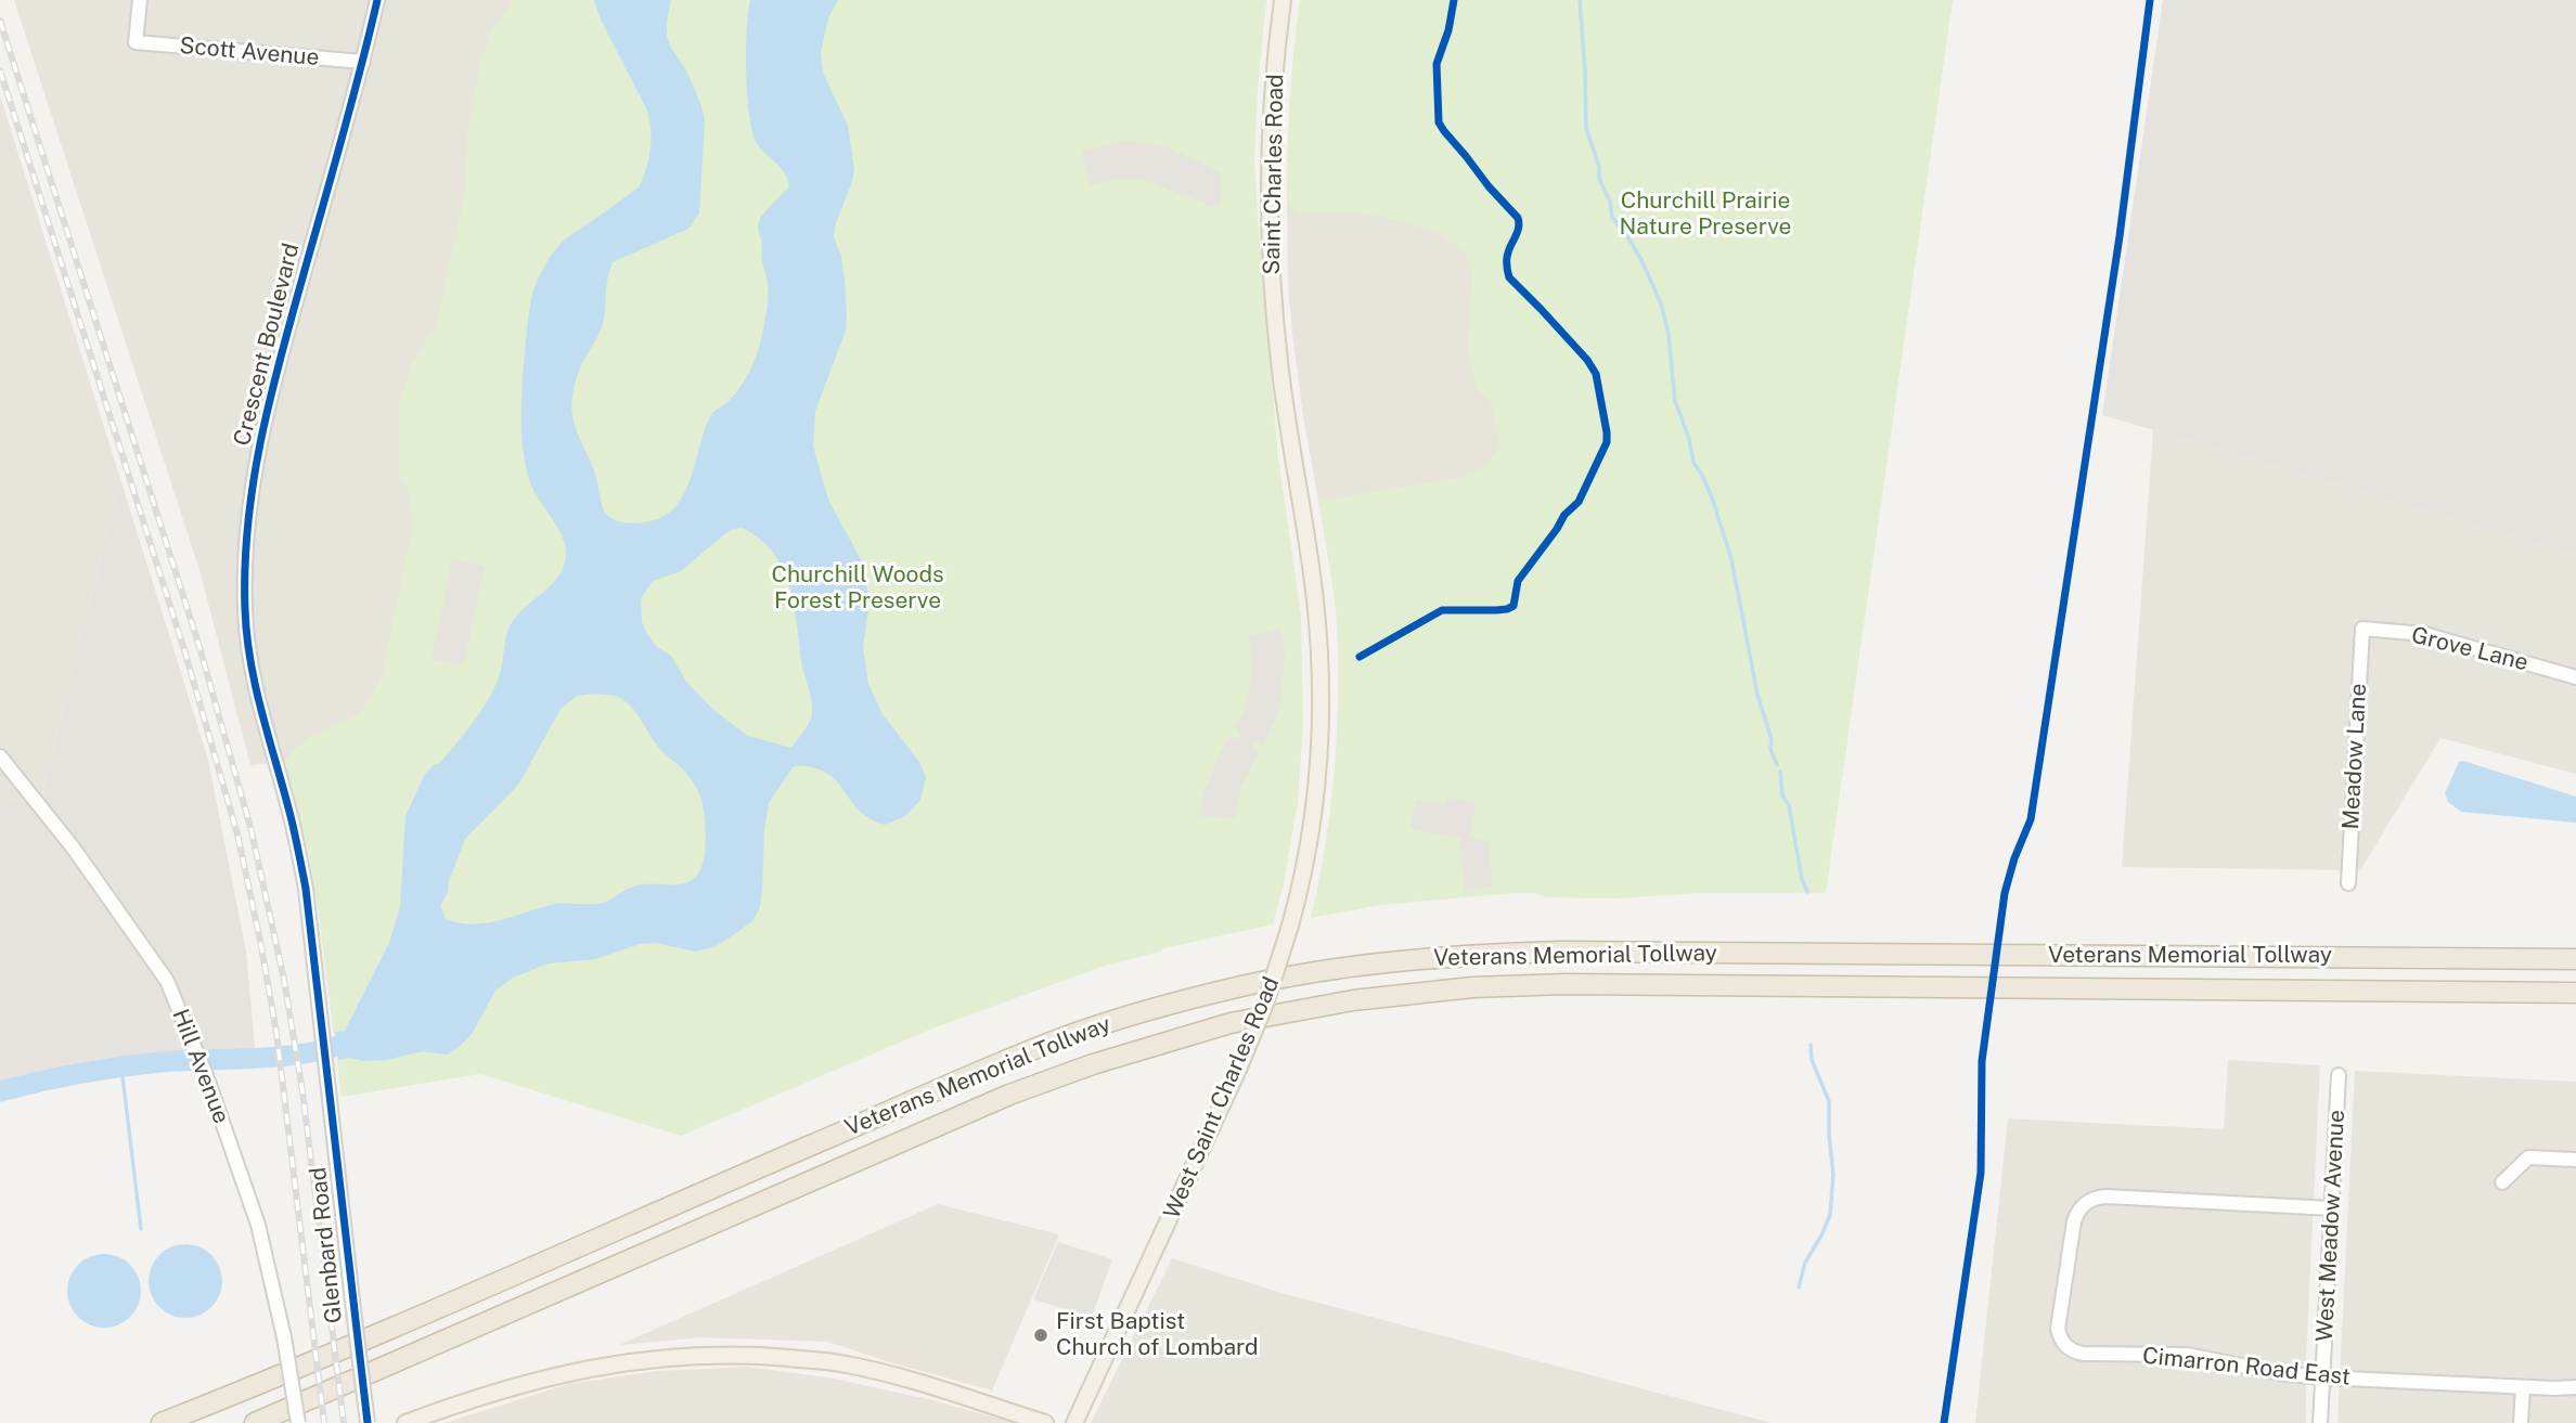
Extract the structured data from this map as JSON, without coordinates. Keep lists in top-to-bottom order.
{
  "streets": {
    "highway": ["Veterans Memorial Tollway"],
    "main road": ["Saint Charles Road", "West Saint Charles Road"],
    "street": [
      "Scott Avenue",
      "Crescent Boulevard",
      "Grove Lane",
      "Meadow Lane",
      "Hill Avenue",
      "West Meadow Avenue",
      "Glenbard Road",
      "Cimarron Road East"
    ]
  },
  "crossings": [
    ["Scott Avenue", "Crescent Boulevard"],
    ["Saint Charles Road", "West Saint Charles Road"],
    ["Crescent Boulevard", "Glenbard Road"],
    ["Grove Lane", "Meadow Lane"],
    ["West Meadow Avenue", "Cimarron Road East"]
  ],
  "parks": ["Churchill Prairie Nature Preserve", "Churchill Woods Forest Preserve"],
  "places": ["First Baptist Church of Lombard"]
}
